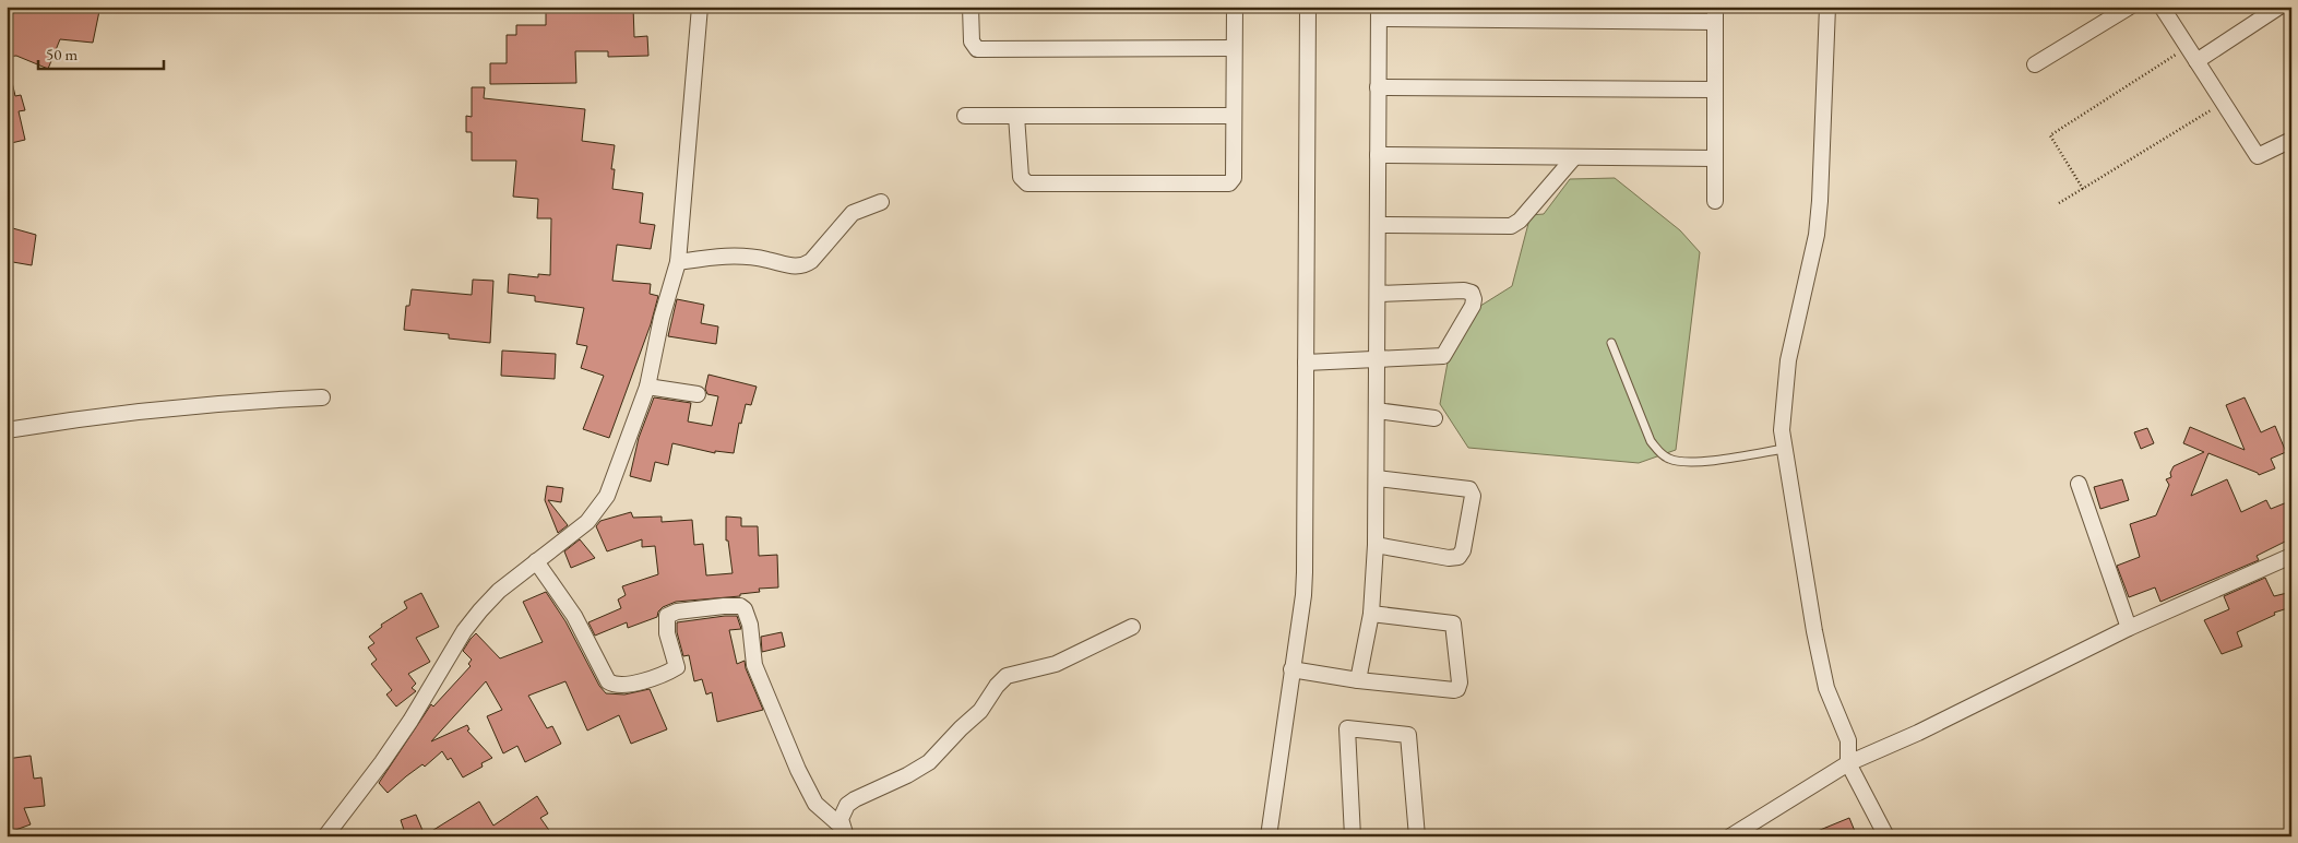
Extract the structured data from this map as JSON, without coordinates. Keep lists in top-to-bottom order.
{
  "scale_bar": "50 m"
}
